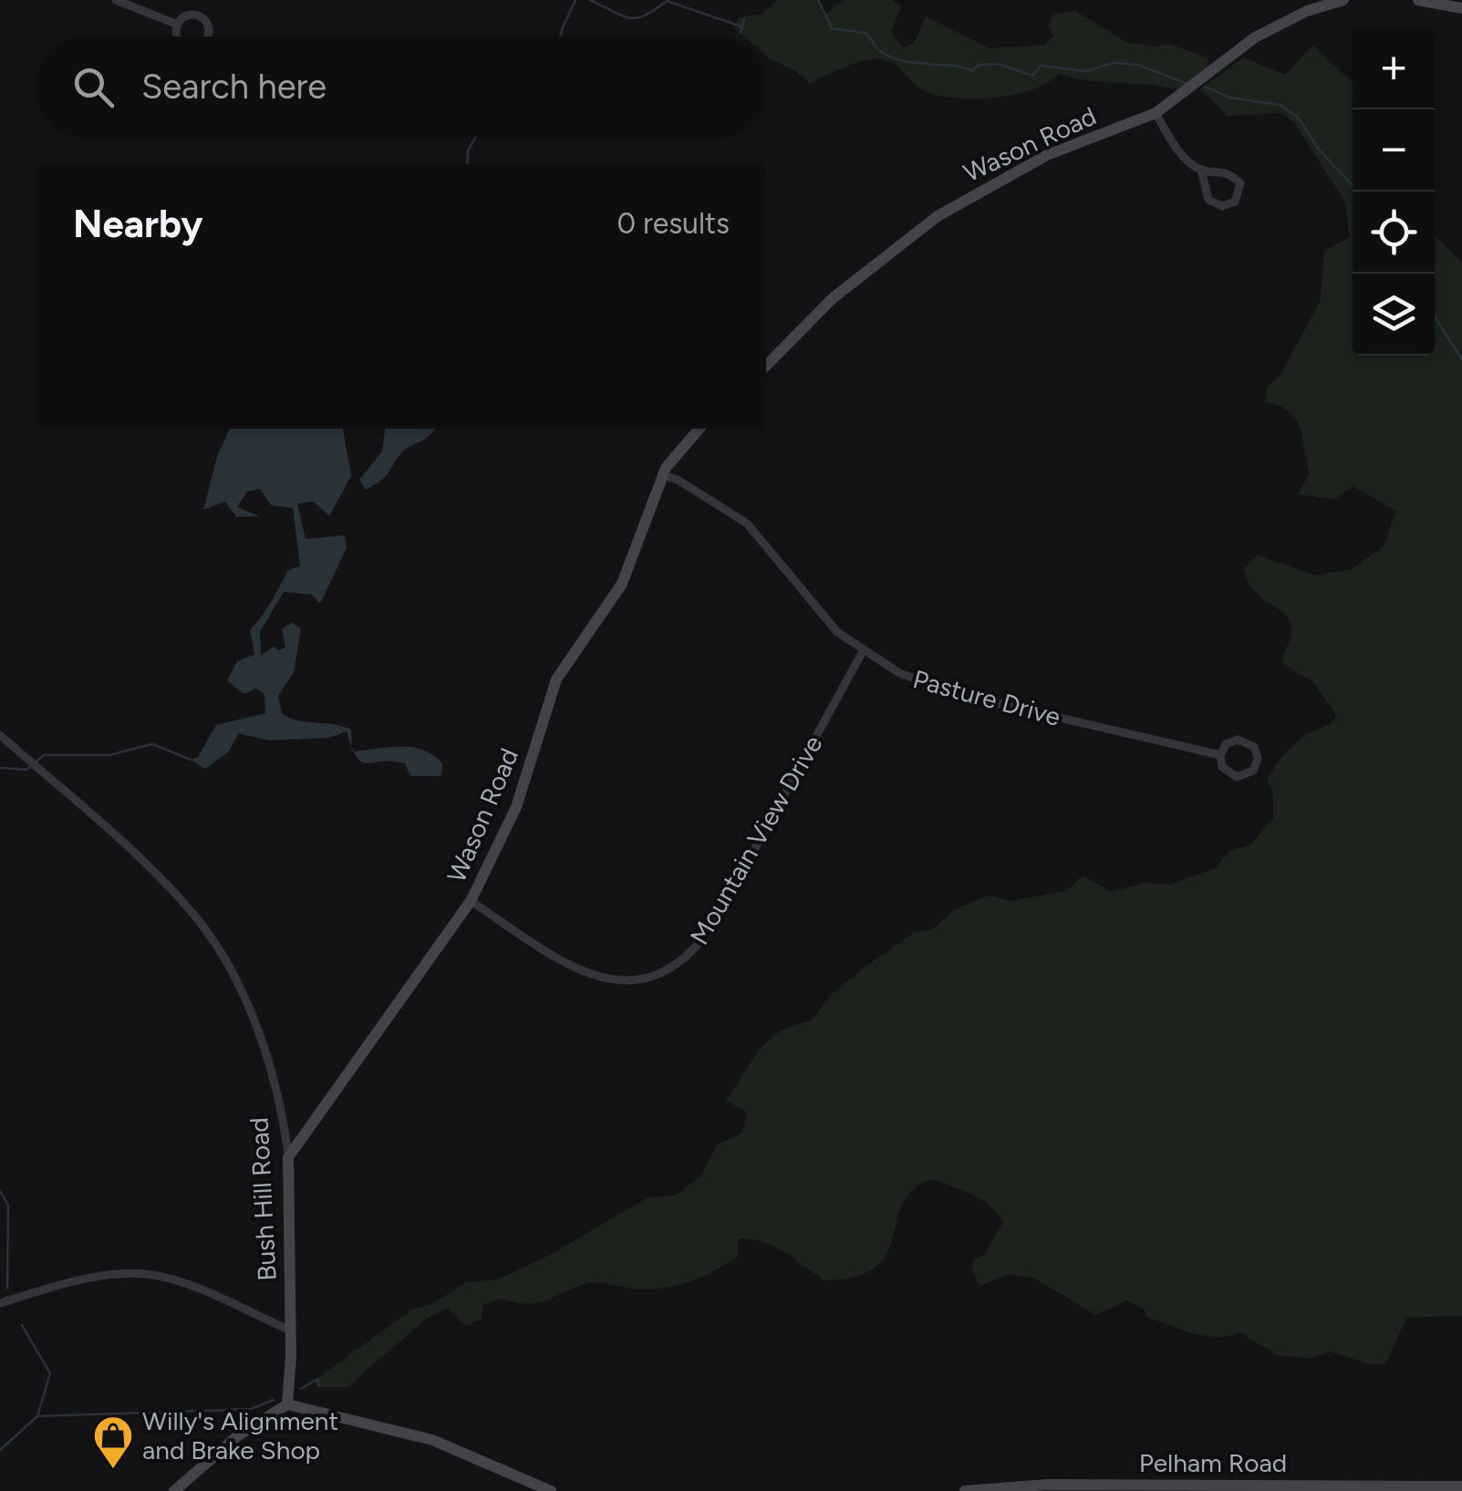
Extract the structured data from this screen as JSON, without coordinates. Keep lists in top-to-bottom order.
{
  "streets": {
    "street": [
      "Wason Road",
      "Pasture Drive",
      "Mountain View Drive",
      "Bush Hill Road",
      "Pelham Road"
    ]
  },
  "crossings": [
    ["Wason Road", "Pasture Drive"],
    ["Wason Road", "Mountain View Drive"],
    ["Wason Road", "Bush Hill Road"],
    ["Pasture Drive", "Mountain View Drive"]
  ],
  "places": {
    "shop": ["Willy's Alignment and Brake Shop"]
  },
  "page": {
    "map_buttons": ["+", "−"],
    "search": "Search here",
    "heading": ["Nearby", "0 results"]
  }
}
